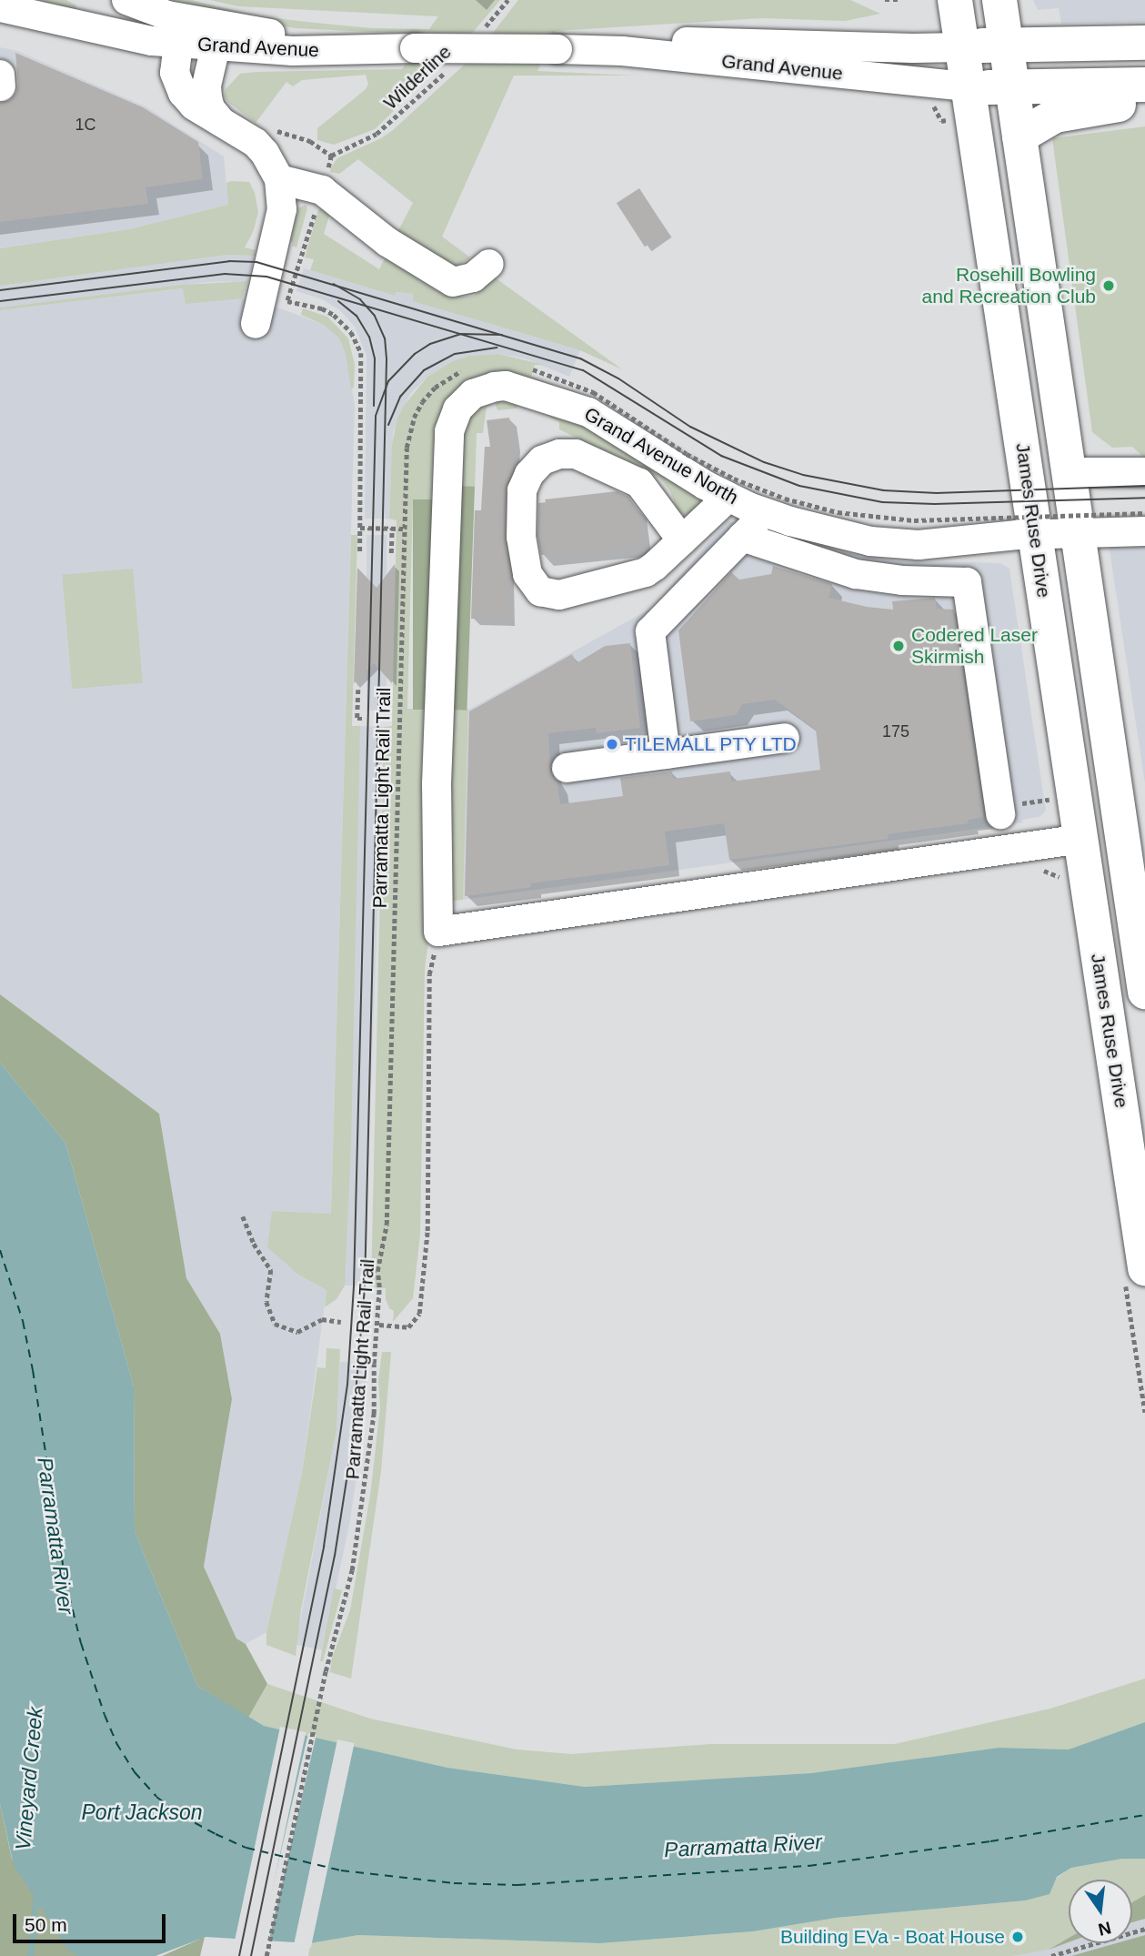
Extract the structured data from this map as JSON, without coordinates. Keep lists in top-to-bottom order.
{
  "streets": {
    "main road": ["James Ruse Drive"],
    "street": ["Grand Avenue", "Grand Avenue North"],
    "path": ["Wilderline", "Parramatta Light Rail Trail"]
  },
  "crossings": [
    ["Grand Avenue", "James Ruse Drive"],
    ["Grand Avenue North", "James Ruse Drive"]
  ],
  "water": ["Parramatta River", "Vineyard Creek", "Port Jackson"],
  "places": [
    "Rosehill Bowling and Recreation Club",
    "Codered Laser Skirmish",
    "TILEMALL PTY LTD",
    "Building EVa - Boat House"
  ],
  "house_numbers": ["1C", "175"],
  "scale_bar": "50 m",
  "north": "bottom"
}
